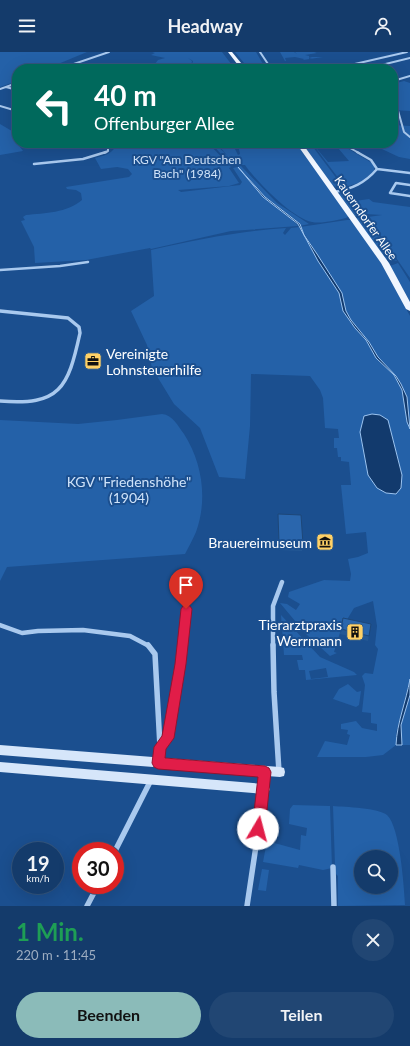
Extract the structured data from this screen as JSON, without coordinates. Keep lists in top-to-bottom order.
{
  "streets": {
    "main road": ["Kauerndorfer Allee"]
  },
  "parks": ["KGV \"Am Deutschen Bach\" (1984)", "KGV \"Friedenshöhe\" (1904)"],
  "places": {
    "office": ["Vereinigte Lohnsteuerhilfe"],
    "museum": ["Brauereimuseum"],
    "building": ["Tierarztpraxis Werrmann"]
  },
  "page": {
    "header": "Headway",
    "turn": ["40 m", "Offenburger Allee"],
    "speed": "19 km/h",
    "limit": "30",
    "heading": ["1 Min.", "220 m · 11:45"],
    "buttons": ["Beenden", "Teilen"]
  }
}
